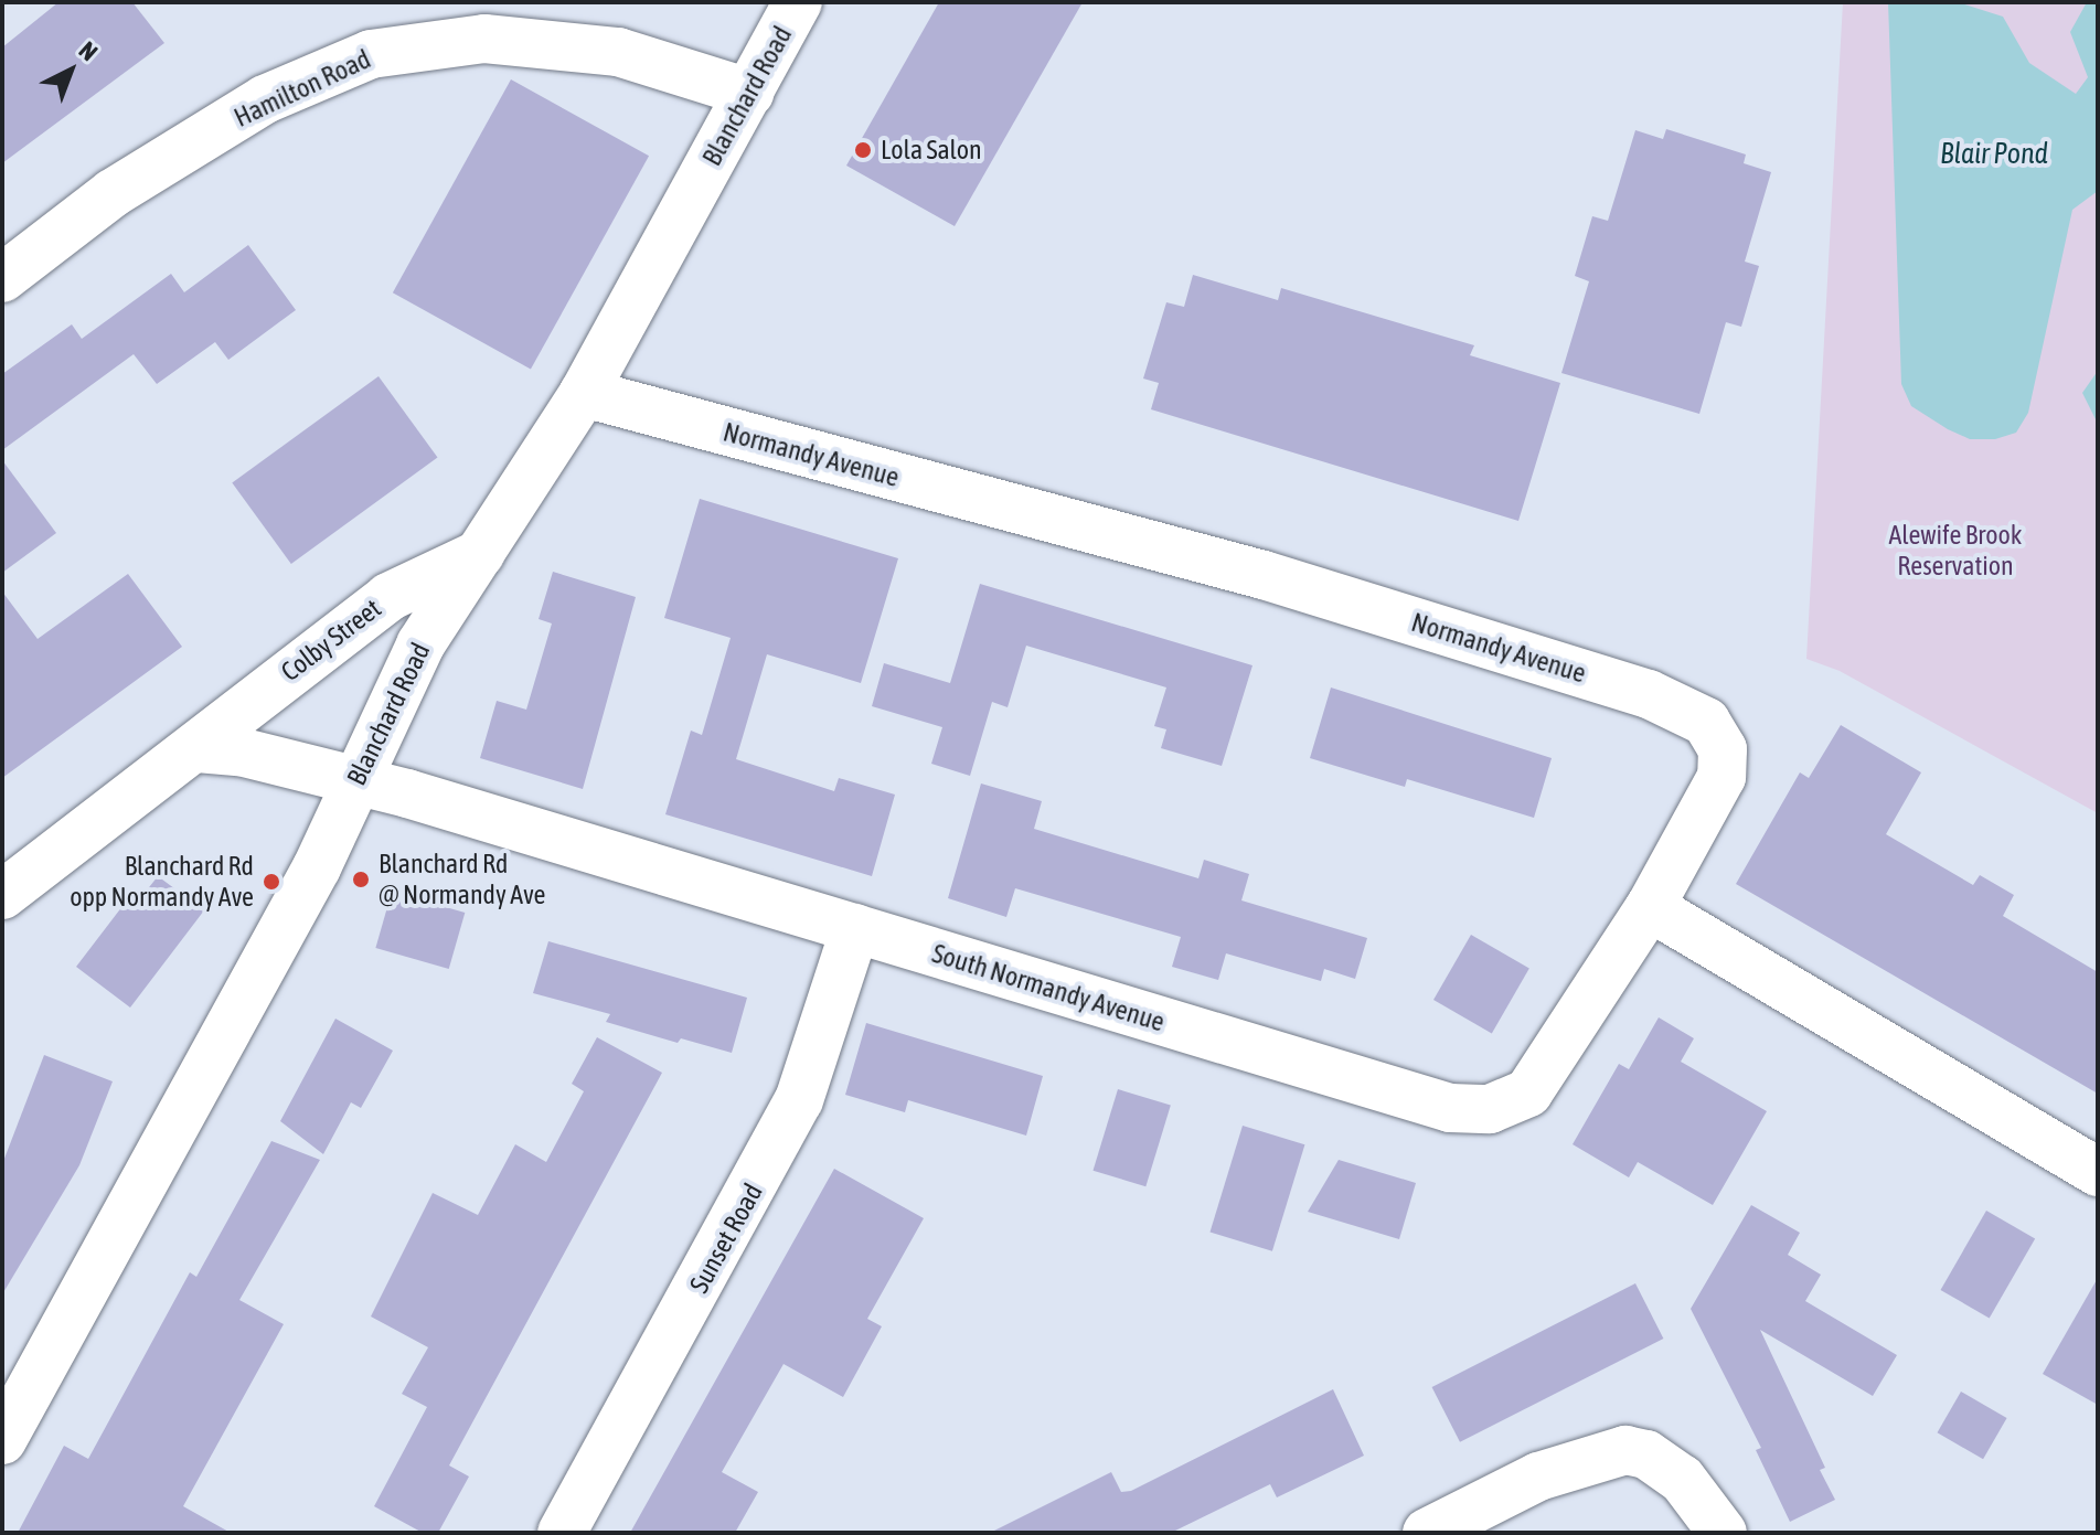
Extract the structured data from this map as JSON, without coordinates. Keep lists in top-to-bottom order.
{
  "streets": {
    "street": [
      "Hamilton Road",
      "Blanchard Road",
      "Normandy Avenue",
      "Colby Street",
      "South Normandy Avenue",
      "Sunset Road"
    ]
  },
  "crossings": [
    ["Hamilton Road", "Blanchard Road"],
    ["Blanchard Road", "Normandy Avenue"],
    ["Blanchard Road", "Colby Street"],
    ["Blanchard Road", "South Normandy Avenue"],
    ["Normandy Avenue", "South Normandy Avenue"],
    ["South Normandy Avenue", "Sunset Road"]
  ],
  "water": ["Blair Pond"],
  "parks": ["Alewife Brook Reservation"],
  "places": ["Lola Salon", "Blanchard Rd @ Normandy Ave", "Blanchard Rd opp Normandy Ave"],
  "north": "top right"
}
